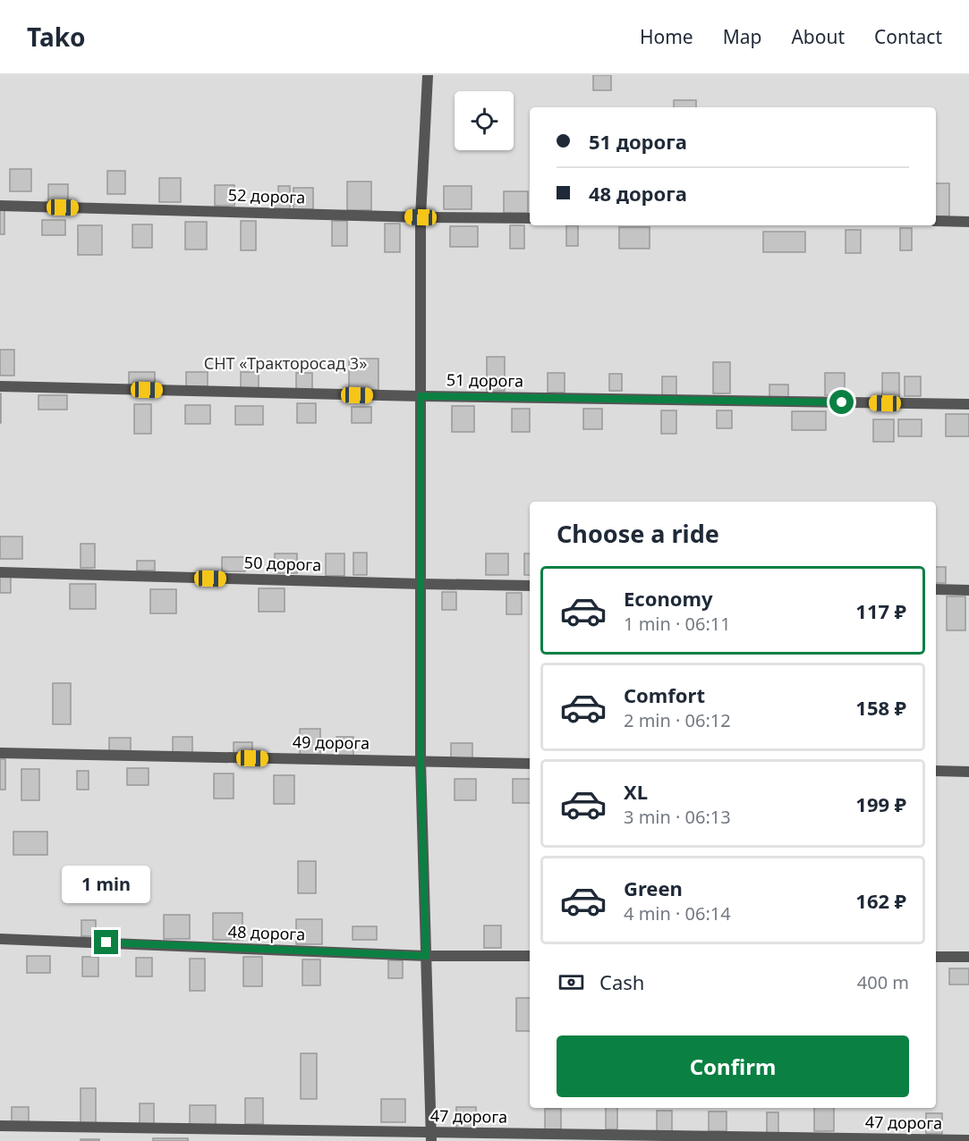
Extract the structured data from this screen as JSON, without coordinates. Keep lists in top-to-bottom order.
{
  "streets": {
    "street": [
      "52 дорога",
      "51 дорога",
      "50 дорога",
      "49 дорога",
      "48 дорога",
      "47 дорога"
    ]
  },
  "parks": ["СНТ «Тракторосад 3»"],
  "page": {
    "header": "Tako",
    "nav": [
      "Home",
      "Map",
      "About",
      "Contact"
    ],
    "banner": ["51 дорога", "48 дорога"],
    "heading": "Choose a ride",
    "list": [
      {
        "name": "Economy",
        "note": "1 min · 06:11",
        "value": "117 ₽"
      },
      {
        "name": "Comfort",
        "note": "2 min · 06:12",
        "value": "158 ₽"
      },
      {
        "name": "XL",
        "note": "3 min · 06:13",
        "value": "199 ₽"
      },
      {
        "name": "Green",
        "note": "4 min · 06:14",
        "value": "162 ₽"
      }
    ],
    "bubble": "1 min",
    "pay": ["Cash", "400 m"],
    "buttons": "Confirm"
  }
}
